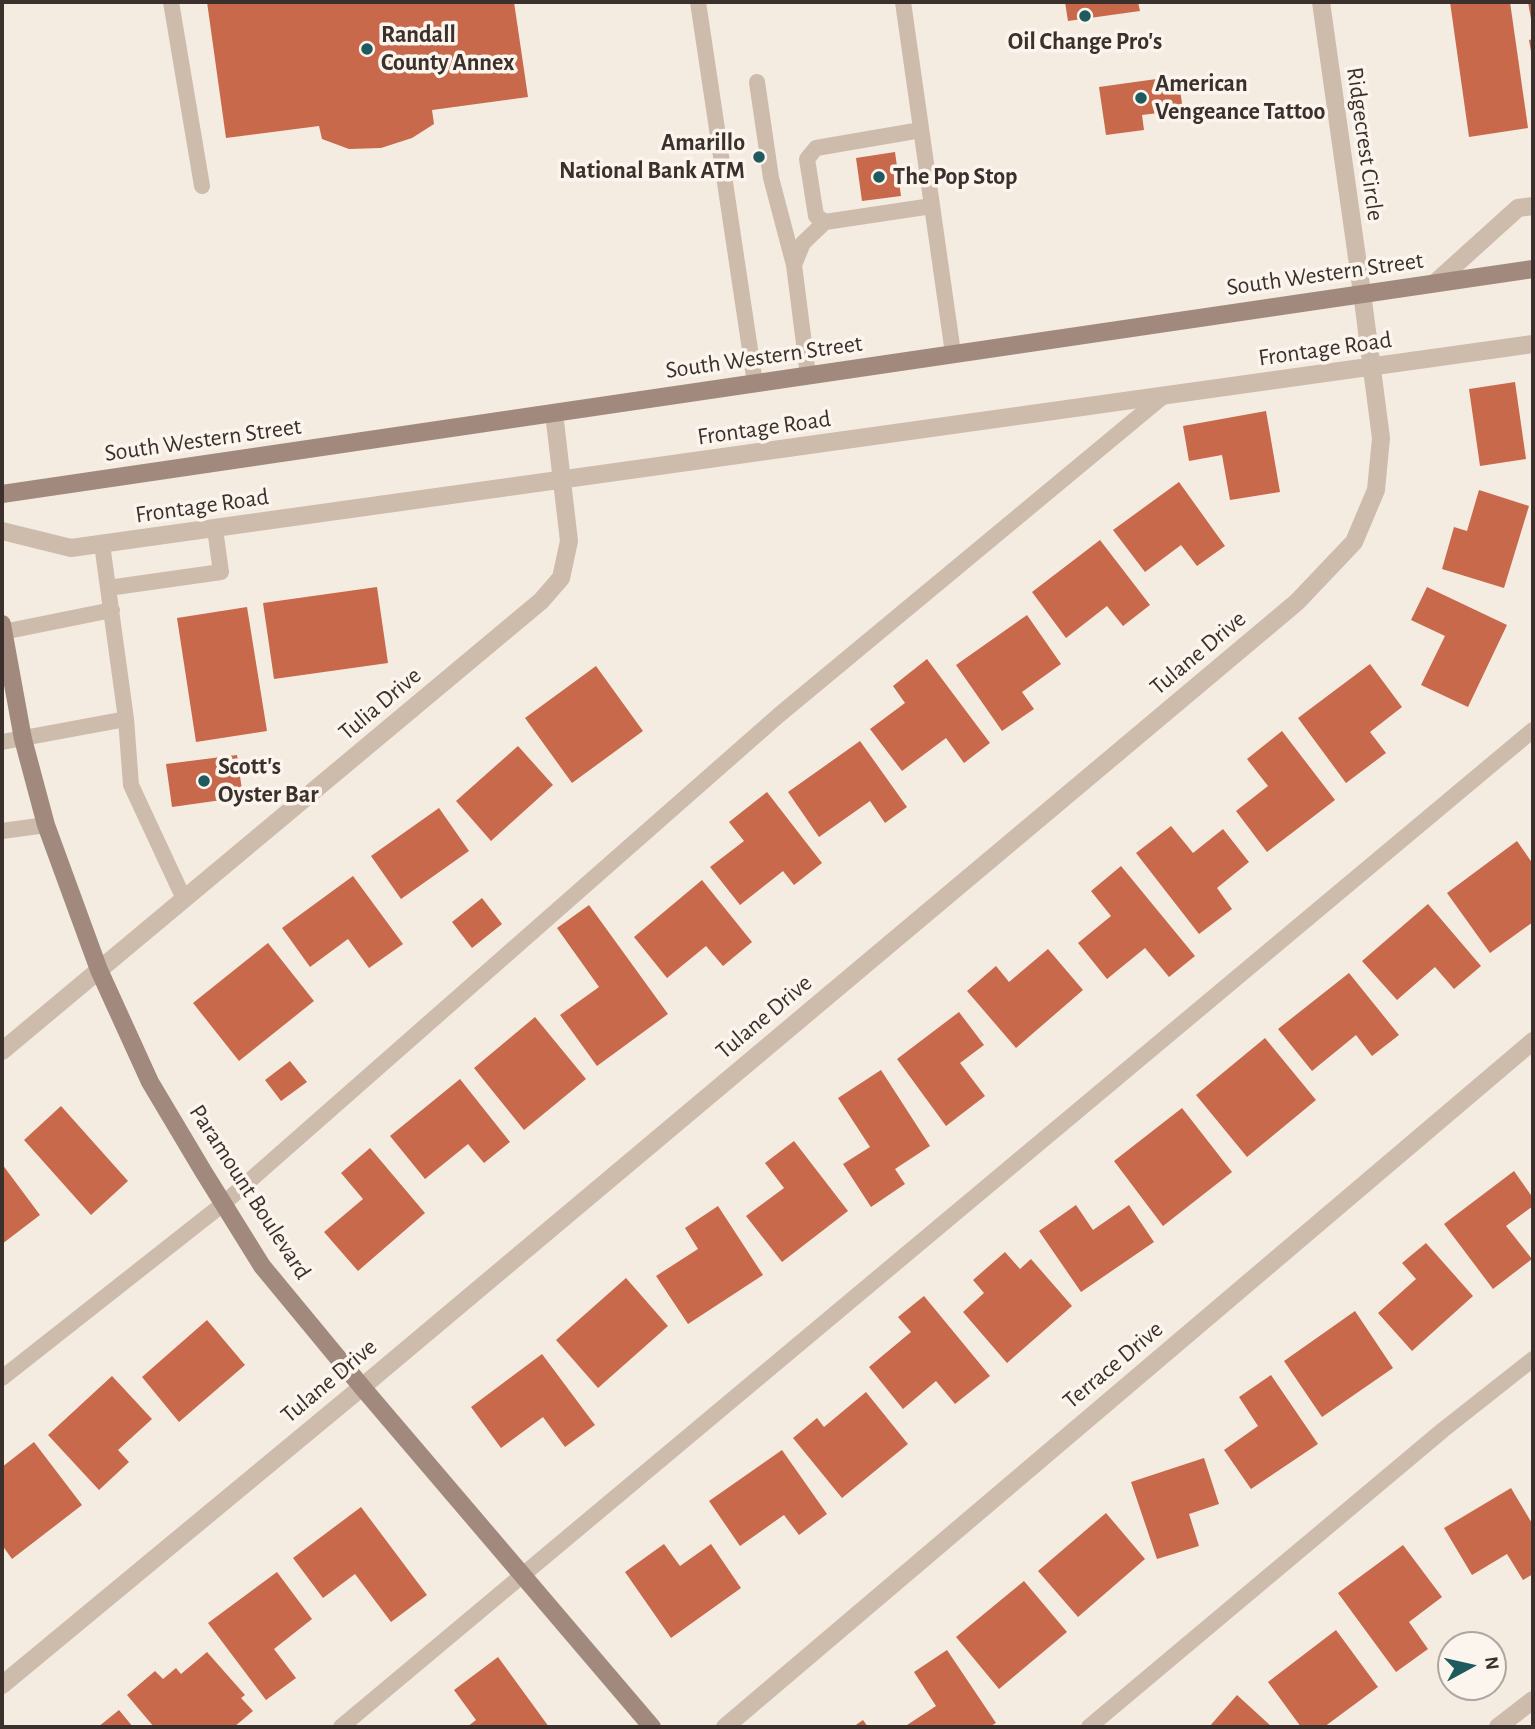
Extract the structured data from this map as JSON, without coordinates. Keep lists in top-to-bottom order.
{
  "streets": {
    "main road": ["South Western Street", "Paramount Boulevard"],
    "street": [
      "Ridgecrest Circle",
      "Frontage Road",
      "Tulane Drive",
      "Tulia Drive",
      "Terrace Drive"
    ]
  },
  "crossings": [
    ["Ridgecrest Circle", "South Western Street"],
    ["Ridgecrest Circle", "Tulane Drive"],
    ["South Western Street", "Tulane Drive"],
    ["South Western Street", "Tulia Drive"],
    ["Frontage Road", "Tulane Drive"],
    ["Frontage Road", "Tulia Drive"],
    ["Tulane Drive", "Paramount Boulevard"],
    ["Tulia Drive", "Paramount Boulevard"]
  ],
  "places": [
    "Oil Change Pro's",
    "Randall County Annex",
    "American Vengeance Tattoo",
    "Amarillo National Bank ATM",
    "The Pop Stop",
    "Scott's Oyster Bar"
  ],
  "north": "right"
}
